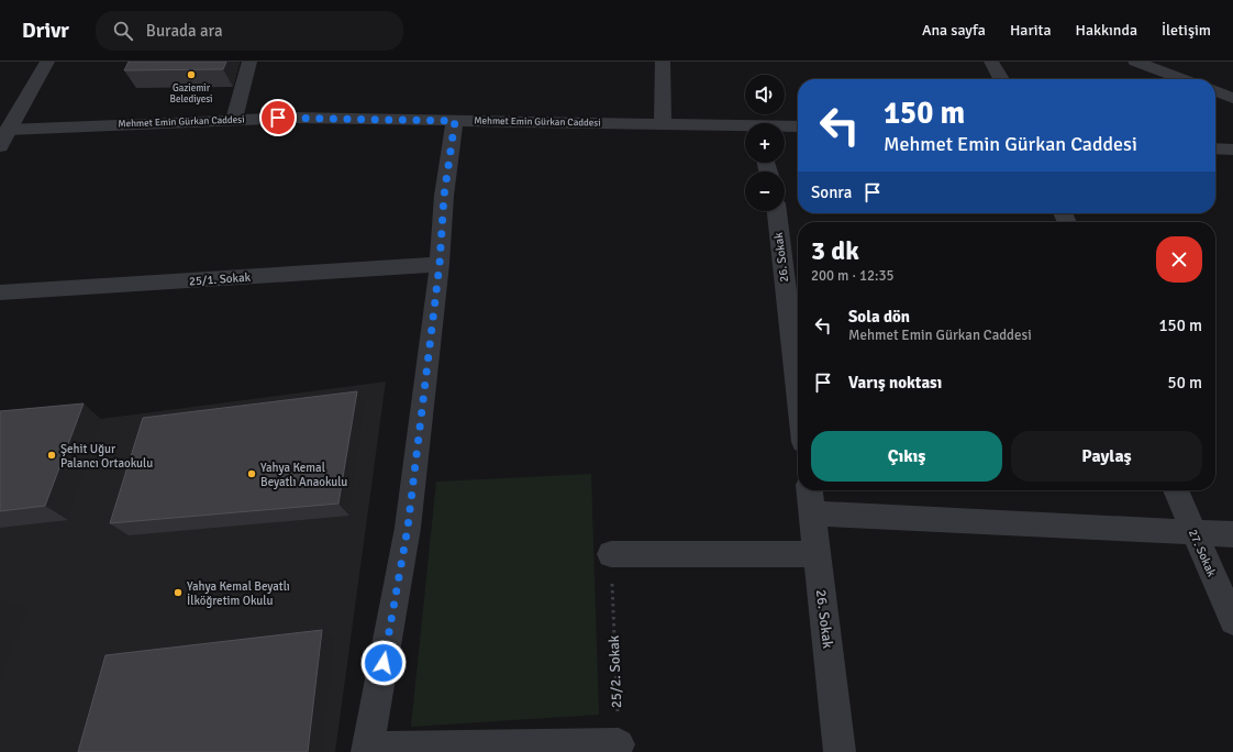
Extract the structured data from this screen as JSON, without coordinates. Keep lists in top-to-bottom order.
{
  "streets": {
    "street": [
      "Mehmet Emin Gürkan Caddesi",
      "26. Sokak",
      "25/1. Sokak",
      "27. Sokak"
    ],
    "path": ["25/2. Sokak"]
  },
  "places": [
    "Gaziemir Belediyesi",
    "Şehit Uğur Palancı Ortaokulu",
    "Yahya Kemal Beyatlı Anaokulu",
    "Yahya Kemal Beyatlı İlköğretim Okulu"
  ],
  "page": {
    "header": "Drivr",
    "search": "Burada ara",
    "nav": [
      "Ana sayfa",
      "Harita",
      "Hakkında",
      "İletişim"
    ],
    "map_buttons": ["+", "−"],
    "turn": ["150 m", "Mehmet Emin Gürkan Caddesi"],
    "then": "Sonra",
    "heading": ["3 dk", "200 m · 12:35"],
    "list": [
      {
        "name": "Sola dön",
        "note": "Mehmet Emin Gürkan Caddesi",
        "value": "150 m"
      },
      {
        "name": "Varış noktası",
        "value": "50 m"
      }
    ],
    "buttons": ["Çıkış", "Paylaş"]
  }
}
